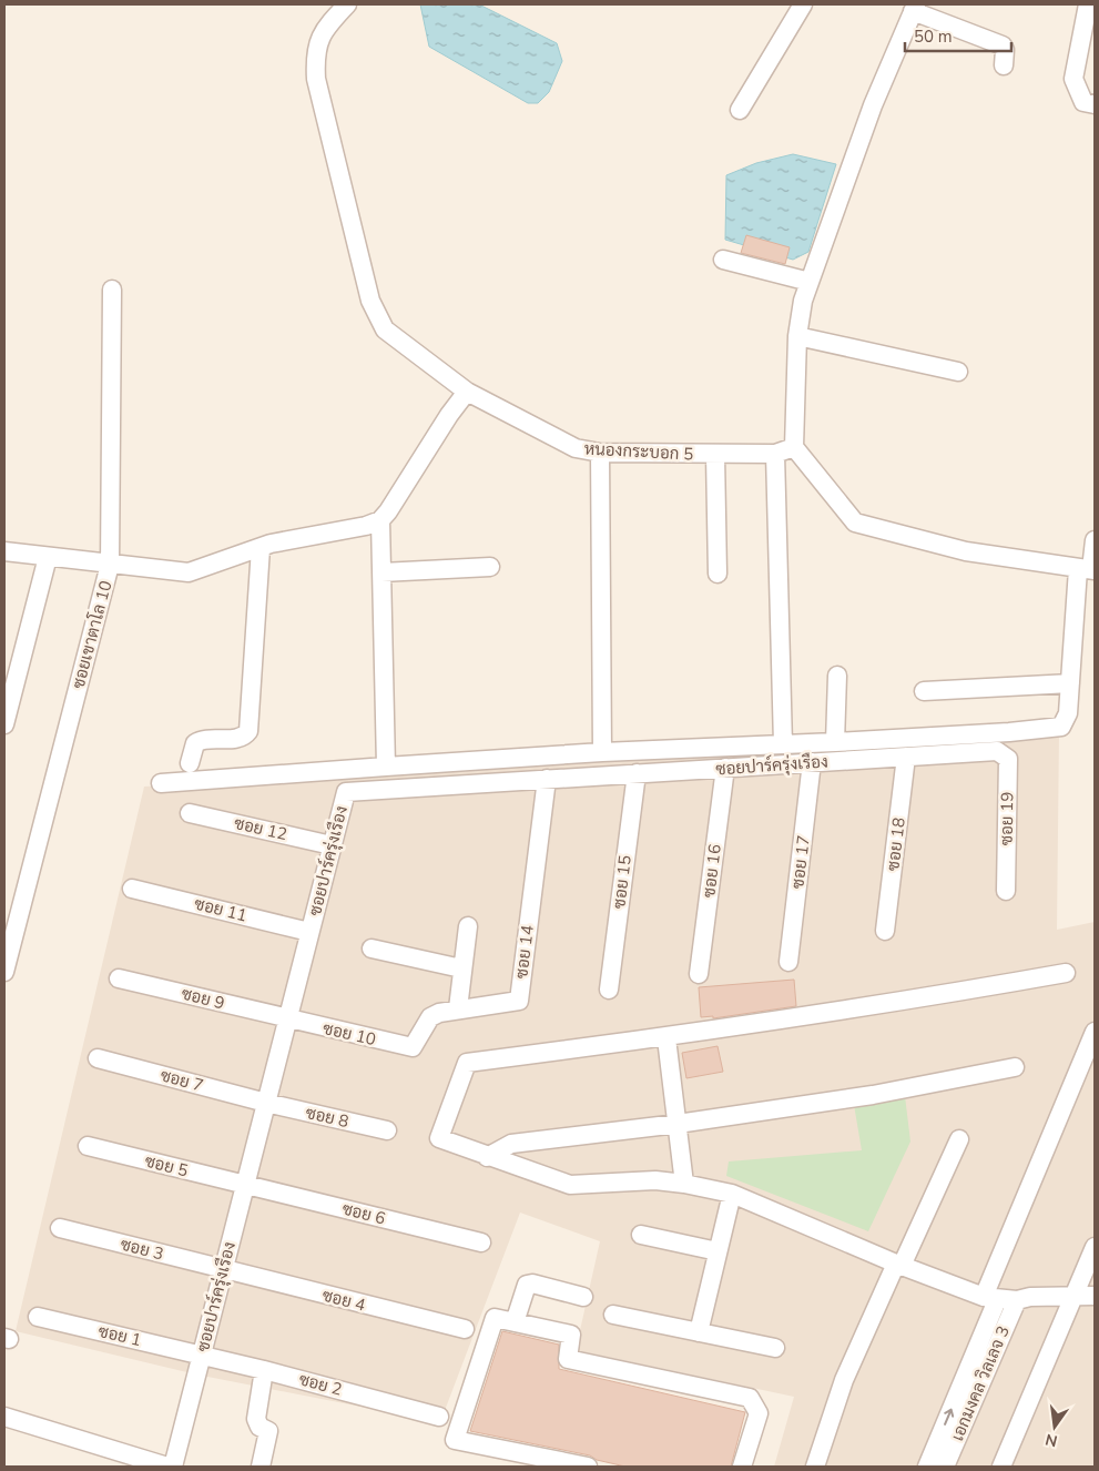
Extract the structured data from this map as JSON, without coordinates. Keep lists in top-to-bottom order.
{
  "streets": {
    "street": [
      "หนองกระบอก 5",
      "ซอยเขาตาโล 10",
      "ซอยปาร์ครุ่งเรือง",
      "ซอย 19",
      "ซอย 12",
      "ซอย 18",
      "ซอย 17",
      "ซอย 16",
      "ซอย 15",
      "ซอย 11",
      "ซอย 14",
      "ซอย 9",
      "ซอย 10",
      "ซอย 7",
      "ซอย 8",
      "ซอย 5",
      "ซอย 6",
      "ซอย 3",
      "ซอย 4",
      "ซอย 1",
      "เอกมงคล วิลเลจ 3",
      "ซอย 2"
    ]
  },
  "crossings": [
    ["ซอยปาร์ครุ่งเรือง", "ซอย 19"],
    ["ซอยปาร์ครุ่งเรือง", "ซอย 12"],
    ["ซอยปาร์ครุ่งเรือง", "ซอย 18"],
    ["ซอยปาร์ครุ่งเรือง", "ซอย 17"],
    ["ซอยปาร์ครุ่งเรือง", "ซอย 16"],
    ["ซอยปาร์ครุ่งเรือง", "ซอย 15"],
    ["ซอยปาร์ครุ่งเรือง", "ซอย 11"],
    ["ซอยปาร์ครุ่งเรือง", "ซอย 14"],
    ["ซอยปาร์ครุ่งเรือง", "ซอย 9"],
    ["ซอยปาร์ครุ่งเรือง", "ซอย 10"],
    ["ซอยปาร์ครุ่งเรือง", "ซอย 7"],
    ["ซอยปาร์ครุ่งเรือง", "ซอย 8"],
    ["ซอยปาร์ครุ่งเรือง", "ซอย 5"],
    ["ซอยปาร์ครุ่งเรือง", "ซอย 6"],
    ["ซอยปาร์ครุ่งเรือง", "ซอย 3"],
    ["ซอยปาร์ครุ่งเรือง", "ซอย 4"],
    ["ซอยปาร์ครุ่งเรือง", "ซอย 1"],
    ["ซอยปาร์ครุ่งเรือง", "ซอย 2"],
    ["ซอย 14", "ซอย 10"],
    ["ซอย 9", "ซอย 10"],
    ["ซอย 7", "ซอย 8"],
    ["ซอย 5", "ซอย 6"],
    ["ซอย 3", "ซอย 4"],
    ["ซอย 1", "ซอย 2"]
  ],
  "scale_bar": "50 m",
  "north": "bottom"
}
